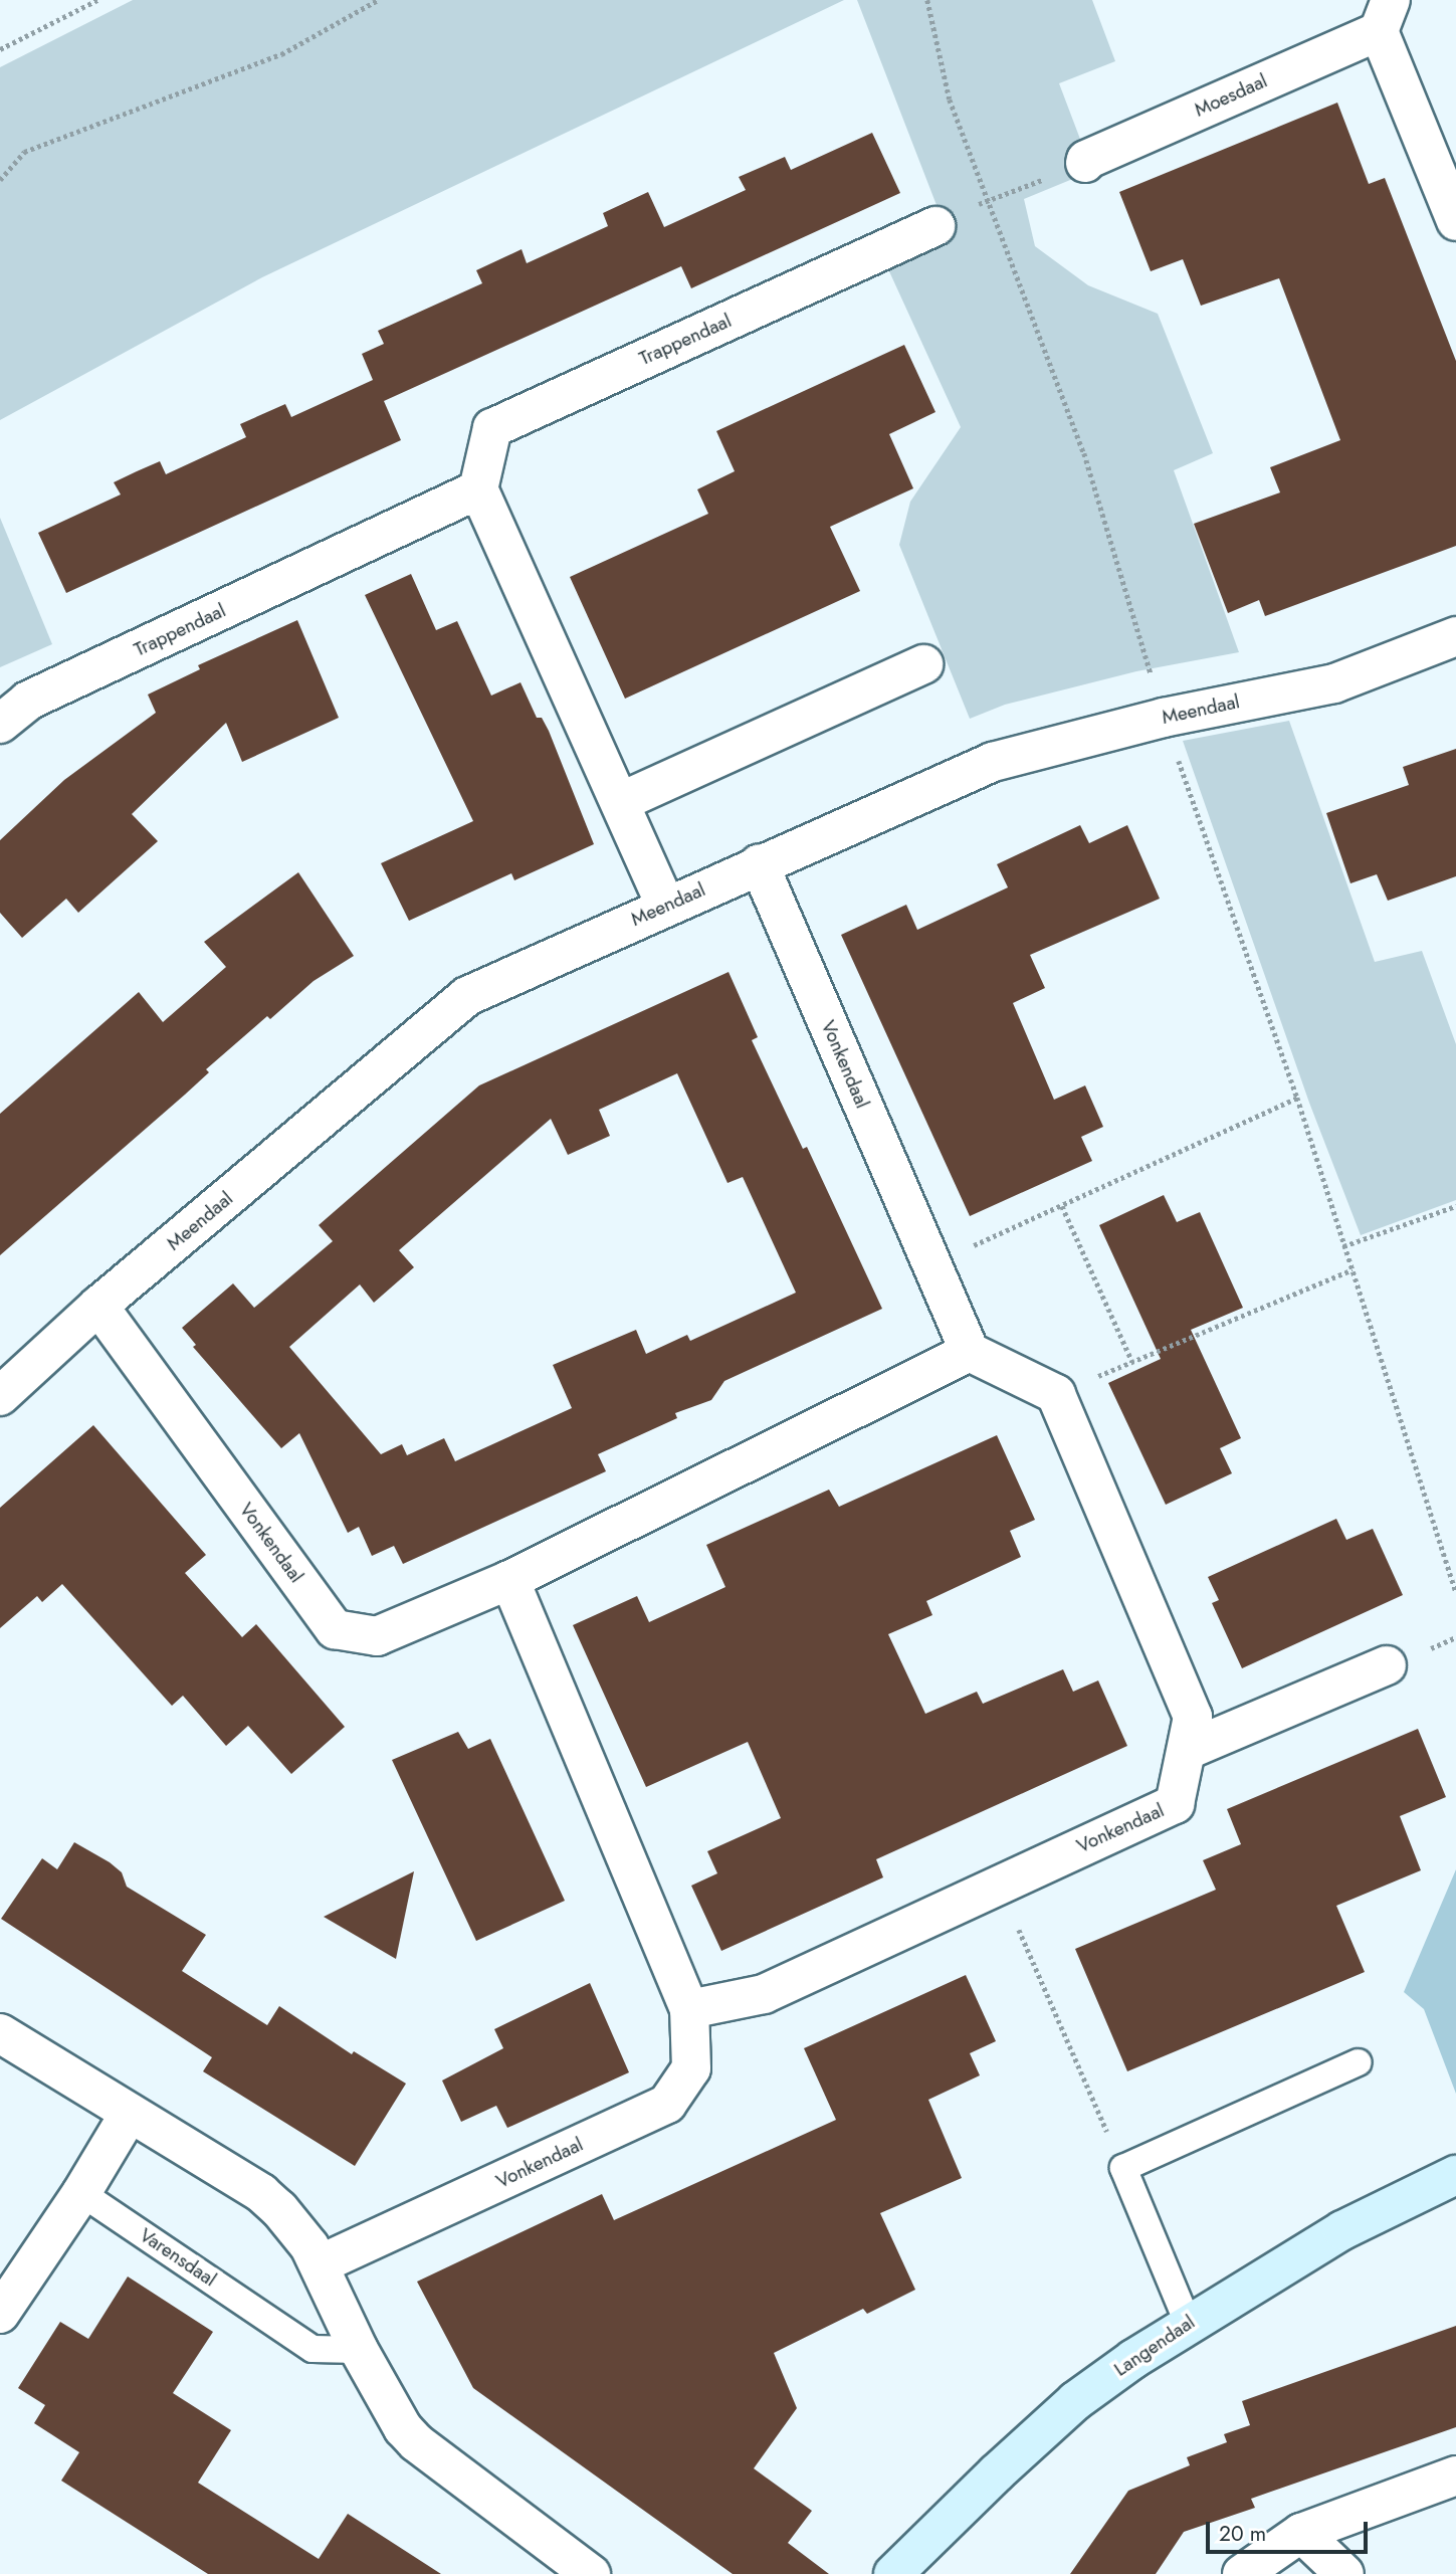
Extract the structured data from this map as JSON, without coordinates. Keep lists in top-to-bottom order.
{
  "streets": {
    "street": [
      "Moesdaal",
      "Trappendaal",
      "Meendaal",
      "Vonkendaal",
      "Langendaal"
    ],
    "lane": ["Varensdaal"]
  },
  "crossings": [
    ["Meendaal", "Vonkendaal"]
  ],
  "scale_bar": "20 m"
}
